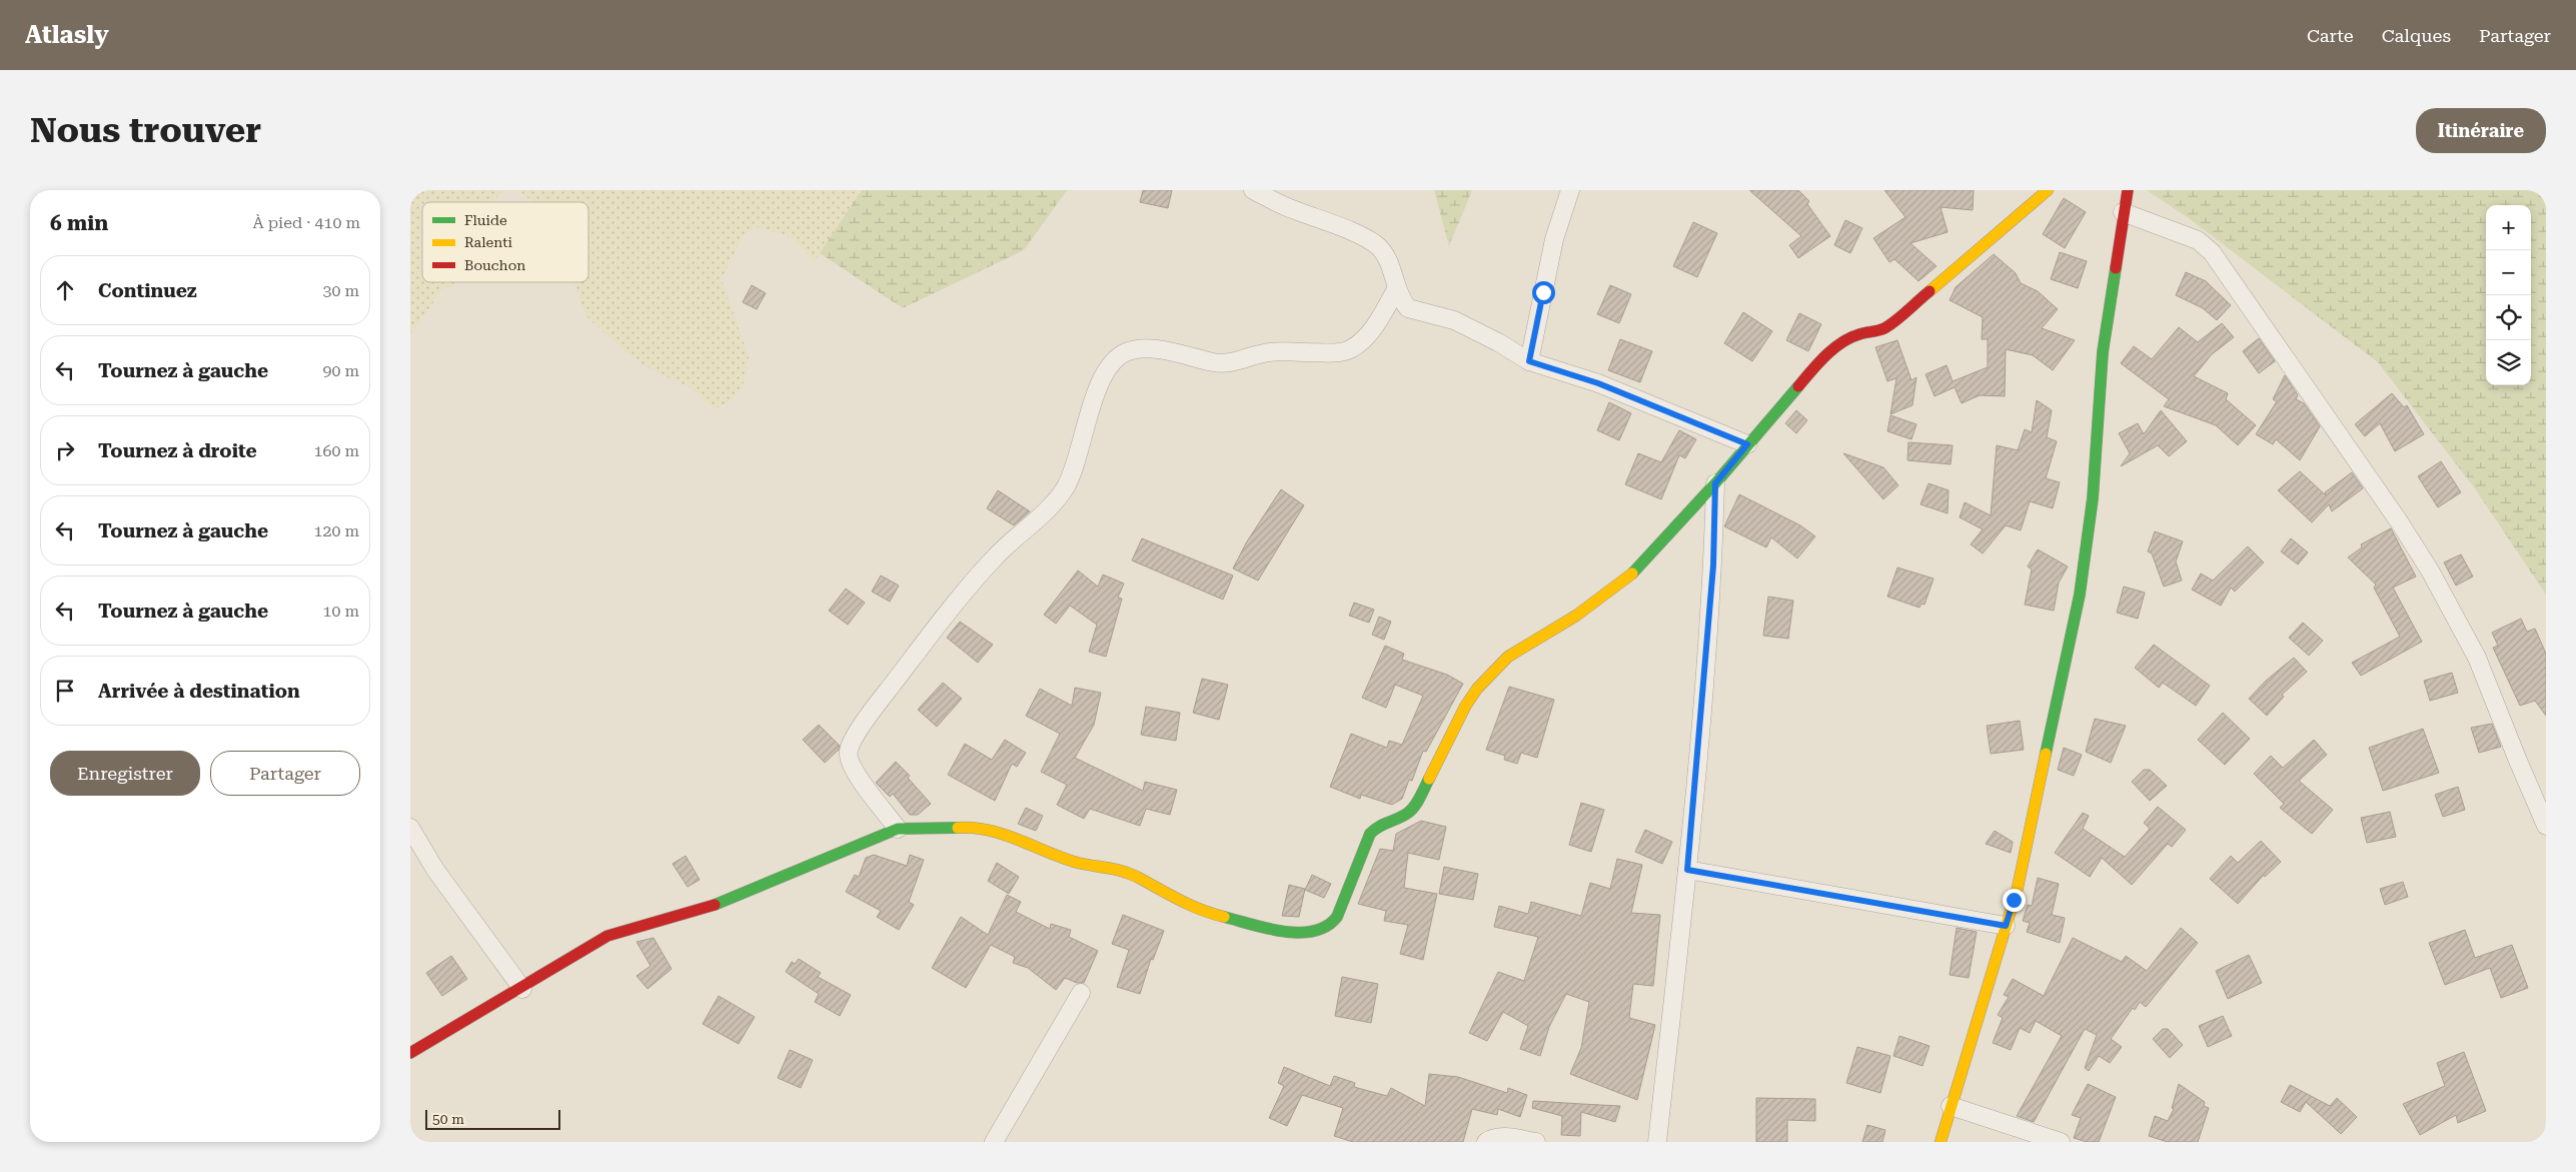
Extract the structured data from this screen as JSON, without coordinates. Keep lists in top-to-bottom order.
{
  "legend": ["Fluide", "Ralenti", "Bouchon"],
  "scale_bar": "50 m",
  "page": {
    "header": "Atlasly",
    "nav": ["Carte", "Calques", "Partager"],
    "buttons": [
      "Itinéraire",
      ["Enregistrer", "Partager"]
    ],
    "title": "Nous trouver",
    "heading": ["6 min", "À pied · 410 m"],
    "map_buttons": ["+", "−"],
    "list": [
      ["Continuez", "30 m"],
      ["Tournez à gauche", "90 m"],
      ["Tournez à droite", "160 m"],
      ["Tournez à gauche", "120 m"],
      ["Tournez à gauche", "10 m"],
      "Arrivée à destination"
    ],
    "scale": "50 m"
  }
}
